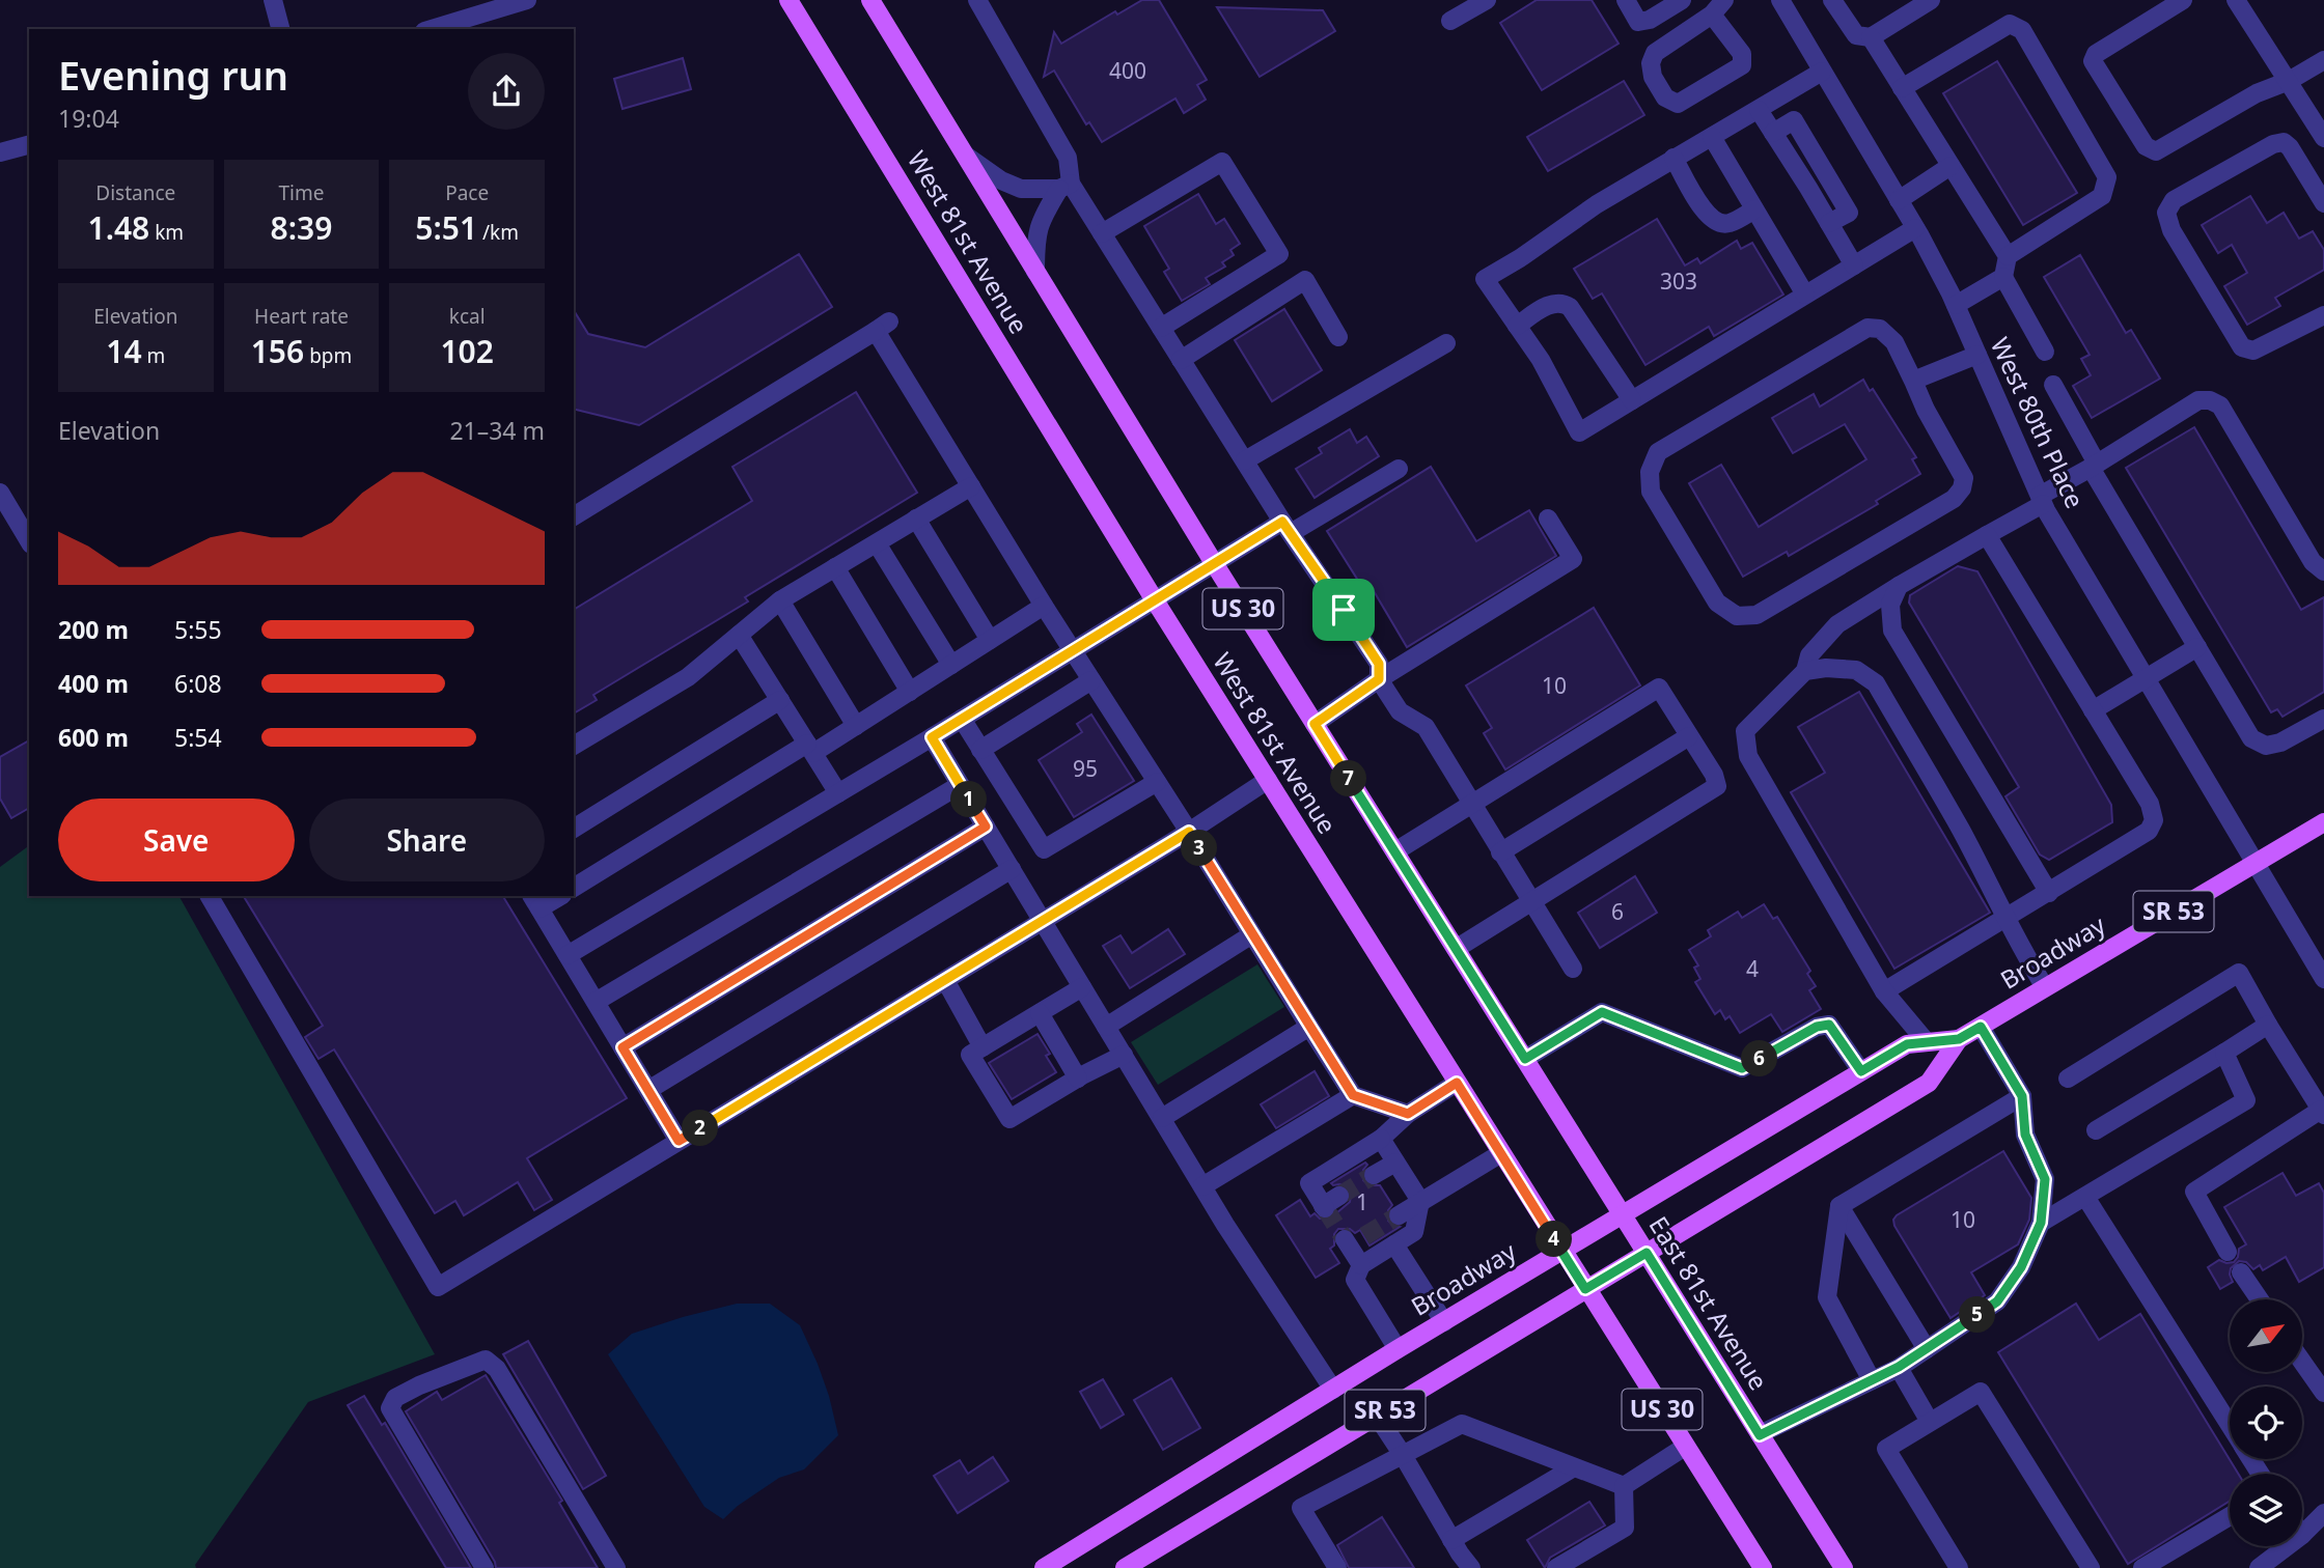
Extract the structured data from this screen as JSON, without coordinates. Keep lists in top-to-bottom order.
{
  "streets": {
    "main road": [
      "West 81st Avenue",
      "US 30",
      "SR 53",
      "Broadway",
      "East 81st Avenue"
    ],
    "street": ["West 80th Place"]
  },
  "crossings": [
    ["West 81st Avenue", "US 30"],
    ["West 81st Avenue", "Broadway"],
    ["West 81st Avenue", "East 81st Avenue"],
    ["West 80th Place", "Broadway"],
    ["US 30", "Broadway"],
    ["Broadway", "East 81st Avenue"]
  ],
  "house_numbers": [
    "400",
    "303",
    "10",
    "95",
    "6",
    "4",
    "1",
    "10"
  ],
  "north": "top right",
  "page": {
    "heading": ["Evening run", "19:04"],
    "stats": [
      ["Distance", "1.48 km"],
      ["Time", "8:39"],
      ["Pace", "5:51 /km"],
      ["Elevation", "14 m"],
      ["Heart rate", "156 bpm"],
      ["kcal", "102"]
    ],
    "chart": ["Elevation", "21–34 m"],
    "list": [
      {
        "name": "200 m",
        "note": "5:55"
      },
      {
        "name": "400 m",
        "note": "6:08"
      },
      {
        "name": "600 m",
        "note": "5:54"
      }
    ],
    "pins": [
      "7",
      "1",
      "3",
      "6",
      "2",
      "4",
      "5"
    ],
    "buttons": ["Save", "Share"]
  }
}
